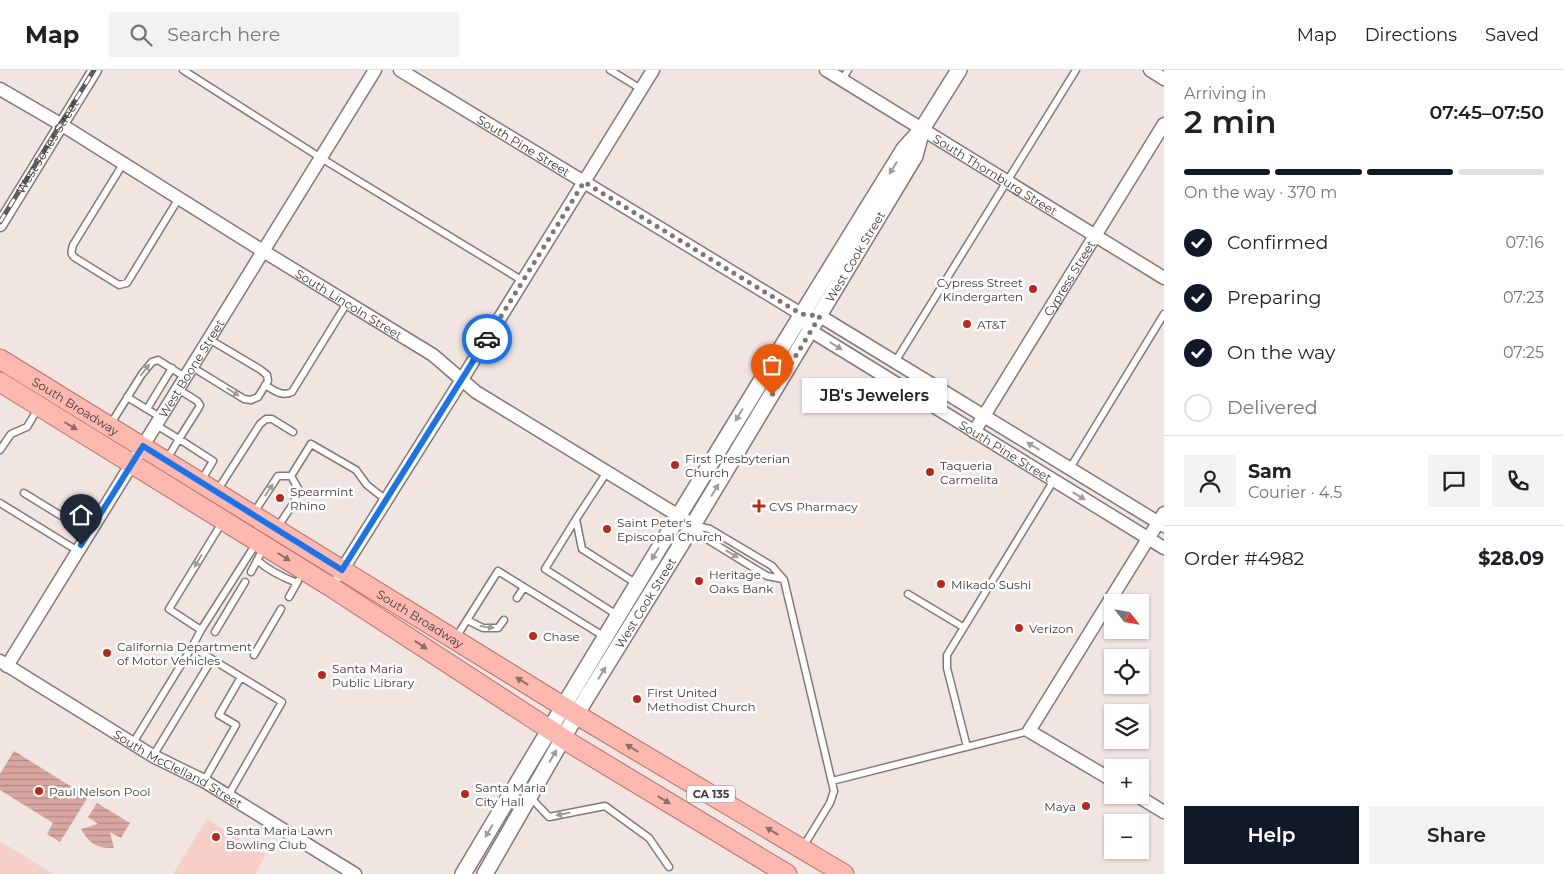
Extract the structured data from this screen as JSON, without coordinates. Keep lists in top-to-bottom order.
{
  "streets": {
    "main road": ["South Broadway", "CA 135"],
    "street": [
      "South Pine Street",
      "West Jones Street",
      "South Thornburg Street",
      "West Cook Street",
      "Cypress Street",
      "South Lincoln Street",
      "West Boone Street",
      "South McClelland Street"
    ]
  },
  "crossings": [
    ["South Pine Street", "West Cook Street"],
    ["South Pine Street", "Cypress Street"],
    ["West Jones Street", "South Lincoln Street"],
    ["South Thornburg Street", "West Cook Street"],
    ["South Thornburg Street", "Cypress Street"],
    ["West Cook Street", "South Lincoln Street"],
    ["West Cook Street", "South Broadway"],
    ["South Lincoln Street", "West Boone Street"],
    ["West Boone Street", "South Broadway"],
    ["West Boone Street", "South McClelland Street"]
  ],
  "places": {
    "other": [
      "Cypress Street Kindergarten",
      "AT&T",
      "JB's Jewelers",
      "First Presbyterian Church",
      "Taqueria Carmelita",
      "Spearmint Rhino",
      "Saint Peter's Episcopal Church",
      "Heritage Oaks Bank",
      "Mikado Sushi",
      "Verizon",
      "Chase",
      "California Department of Motor Vehicles",
      "Santa Maria Public Library",
      "First United Methodist Church",
      "Paul Nelson Pool",
      "Santa Maria City Hall",
      "Maya",
      "Santa Maria Lawn Bowling Club"
    ],
    "health": ["CVS Pharmacy"]
  },
  "north": "bottom right",
  "page": {
    "header": "Map",
    "search": "Search here",
    "nav": ["Map", "Directions", "Saved"],
    "heading": ["2 min", "Arriving in", "07:45–07:50"],
    "panel": [
      "Sam",
      "Courier · 4.5",
      "Order #4982",
      "$28.09"
    ],
    "bar": "On the way · 370 m",
    "list": [
      ["Confirmed", "07:16"],
      ["Preparing", "07:23"],
      ["On the way", "07:25"],
      "Delivered"
    ],
    "bubble": "JB's Jewelers",
    "map_buttons": ["+", "−"],
    "buttons": ["Help", "Share"]
  }
}
